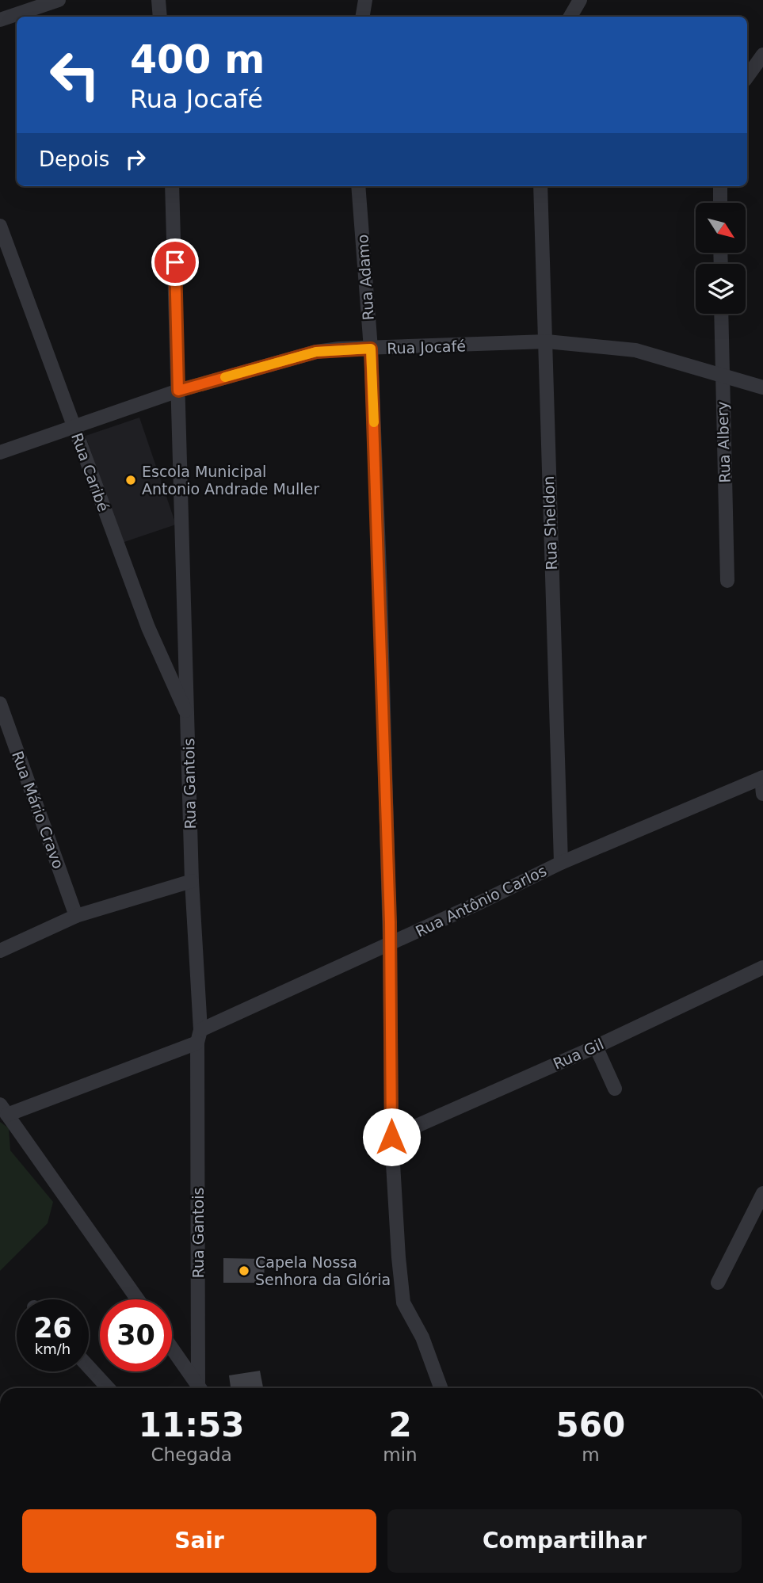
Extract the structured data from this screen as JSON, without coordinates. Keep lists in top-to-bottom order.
{
  "streets": {
    "street": [
      "Rua Adamo",
      "Rua Jocafé",
      "Rua Albery",
      "Rua Caribé",
      "Rua Sheldon",
      "Rua Gantois",
      "Rua Mário Cravo",
      "Rua Antônio Carlos",
      "Rua Gil"
    ]
  },
  "crossings": [
    ["Rua Adamo", "Rua Jocafé"],
    ["Rua Adamo", "Rua Antônio Carlos"],
    ["Rua Adamo", "Rua Gil"],
    ["Rua Jocafé", "Rua Albery"],
    ["Rua Jocafé", "Rua Caribé"],
    ["Rua Jocafé", "Rua Sheldon"],
    ["Rua Jocafé", "Rua Gantois"],
    ["Rua Caribé", "Rua Gantois"],
    ["Rua Sheldon", "Rua Antônio Carlos"],
    ["Rua Gantois", "Rua Antônio Carlos"]
  ],
  "places": ["Escola Municipal Antonio Andrade Muller", "Capela Nossa Senhora da Glória"],
  "north": "bottom right",
  "page": {
    "turn": ["400 m", "Rua Jocafé"],
    "then": "Depois",
    "speed": "26 km/h",
    "limit": "30",
    "eta": [
      "11:53",
      "Chegada",
      "2",
      "min",
      "560",
      "m"
    ],
    "buttons": ["Sair", "Compartilhar"]
  }
}
